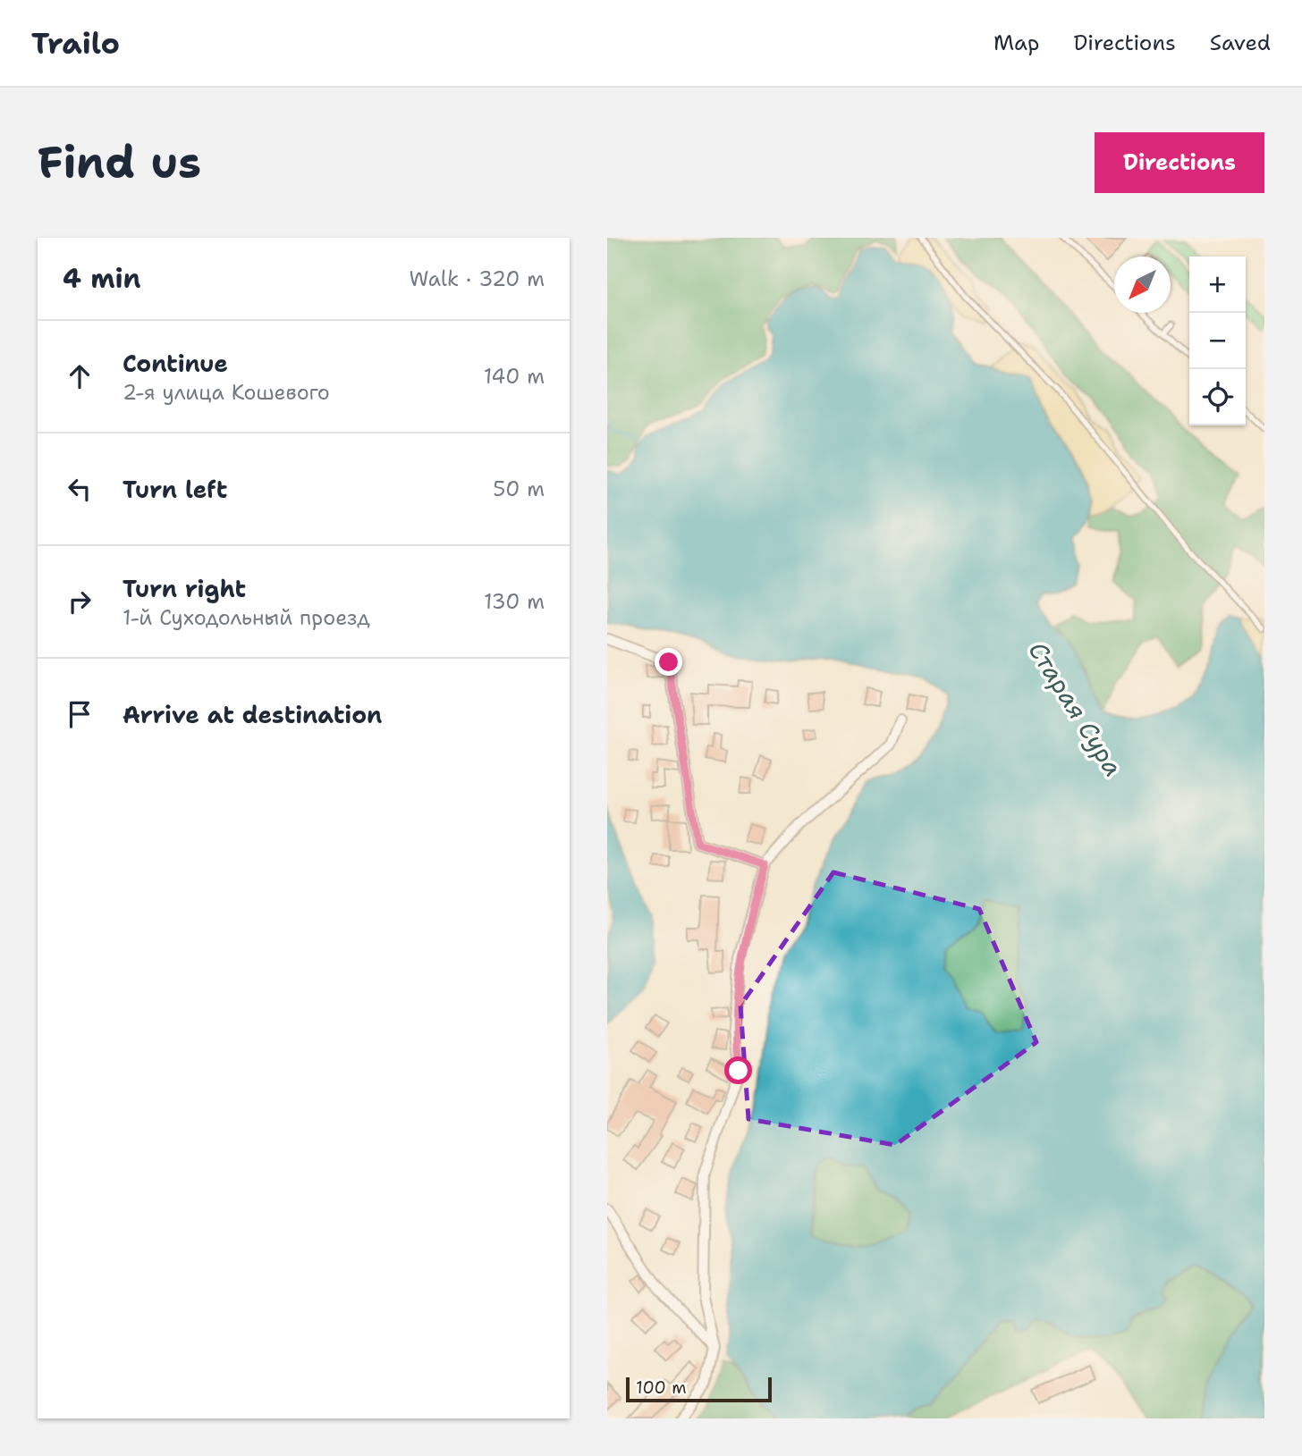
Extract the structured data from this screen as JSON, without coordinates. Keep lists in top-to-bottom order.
{
  "water": ["Старая Сура"],
  "scale_bar": "100 m",
  "north": "bottom left",
  "page": {
    "header": "Trailo",
    "nav": ["Map", "Directions", "Saved"],
    "buttons": "Directions",
    "title": "Find us",
    "heading": ["4 min", "Walk · 320 m"],
    "map_buttons": ["+", "−"],
    "list": [
      ["Continue", "2-я улица Кошевого", "140 m"],
      ["Turn left", "50 m"],
      ["Turn right", "1-й Суходольный проезд", "130 m"],
      "Arrive at destination"
    ],
    "scale": "100 m"
  }
}
